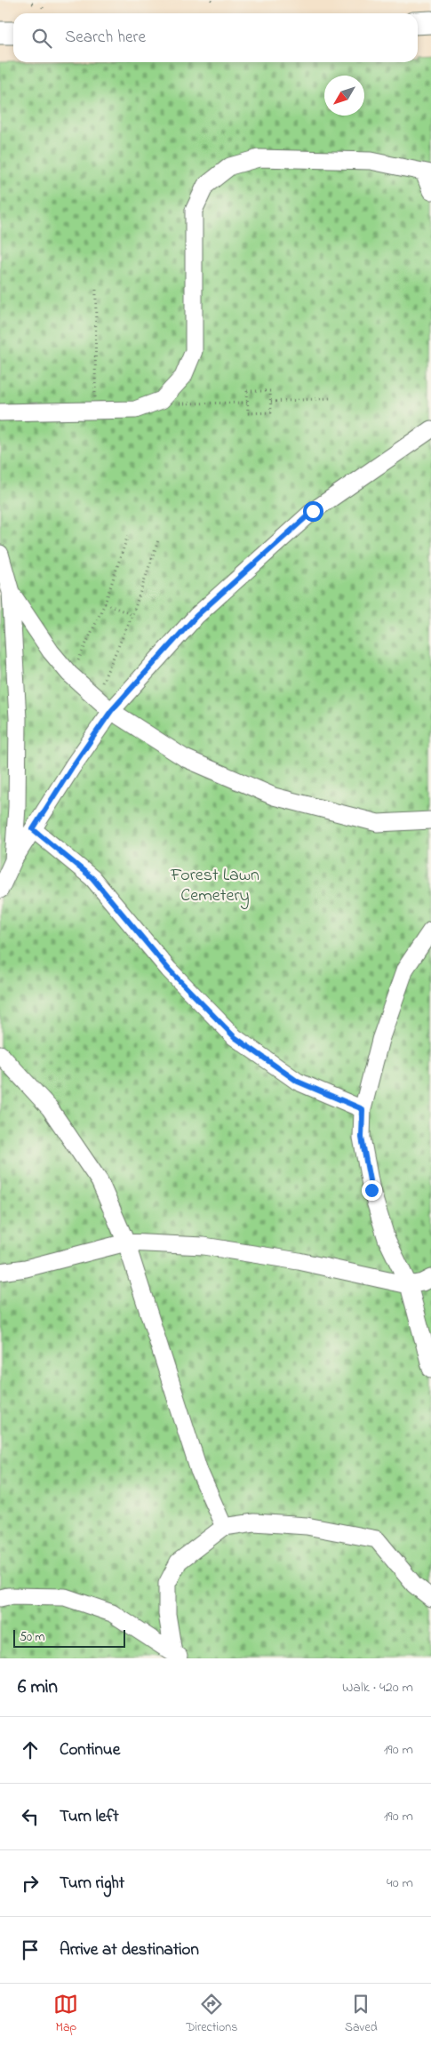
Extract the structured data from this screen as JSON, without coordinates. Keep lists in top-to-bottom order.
{
  "parks": ["Forest Lawn Cemetery"],
  "scale_bar": "50 m",
  "north": "bottom left",
  "page": {
    "search": "Search here",
    "scale": "50 m",
    "heading": ["6 min", "Walk · 420 m"],
    "list": [
      ["Continue", "190 m"],
      ["Turn left", "190 m"],
      ["Turn right", "40 m"],
      "Arrive at destination"
    ],
    "nav": ["Map", "Directions", "Saved"]
  }
}
